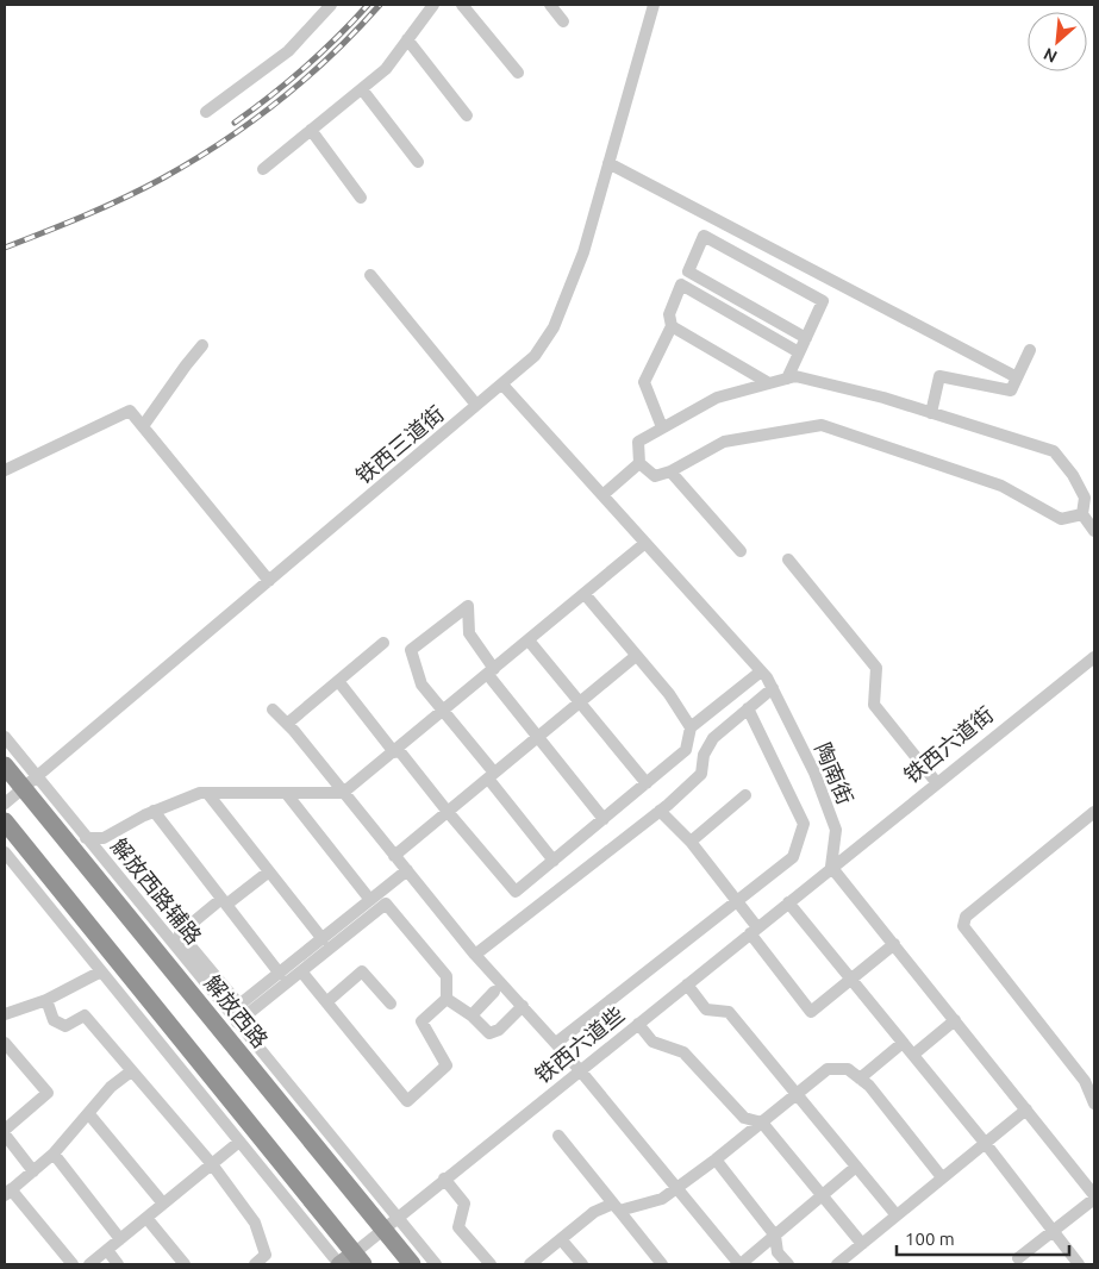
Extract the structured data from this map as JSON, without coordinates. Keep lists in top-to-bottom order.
{
  "streets": {
    "highway": ["解放西路"],
    "street": [
      "铁西三道街",
      "铁西六道街",
      "陶南街",
      "解放西路辅路",
      "铁西六道些"
    ]
  },
  "crossings": [
    ["铁西三道街", "陶南街"],
    ["铁西三道街", "解放西路辅路"],
    ["铁西三道街", "解放西路"],
    ["铁西六道街", "陶南街"],
    ["铁西六道街", "铁西六道些"],
    ["陶南街", "铁西六道些"],
    ["解放西路辅路", "解放西路"],
    ["解放西路辅路", "铁西六道些"],
    ["解放西路", "铁西六道些"]
  ],
  "scale_bar": "100 m",
  "north": "bottom left"
}
